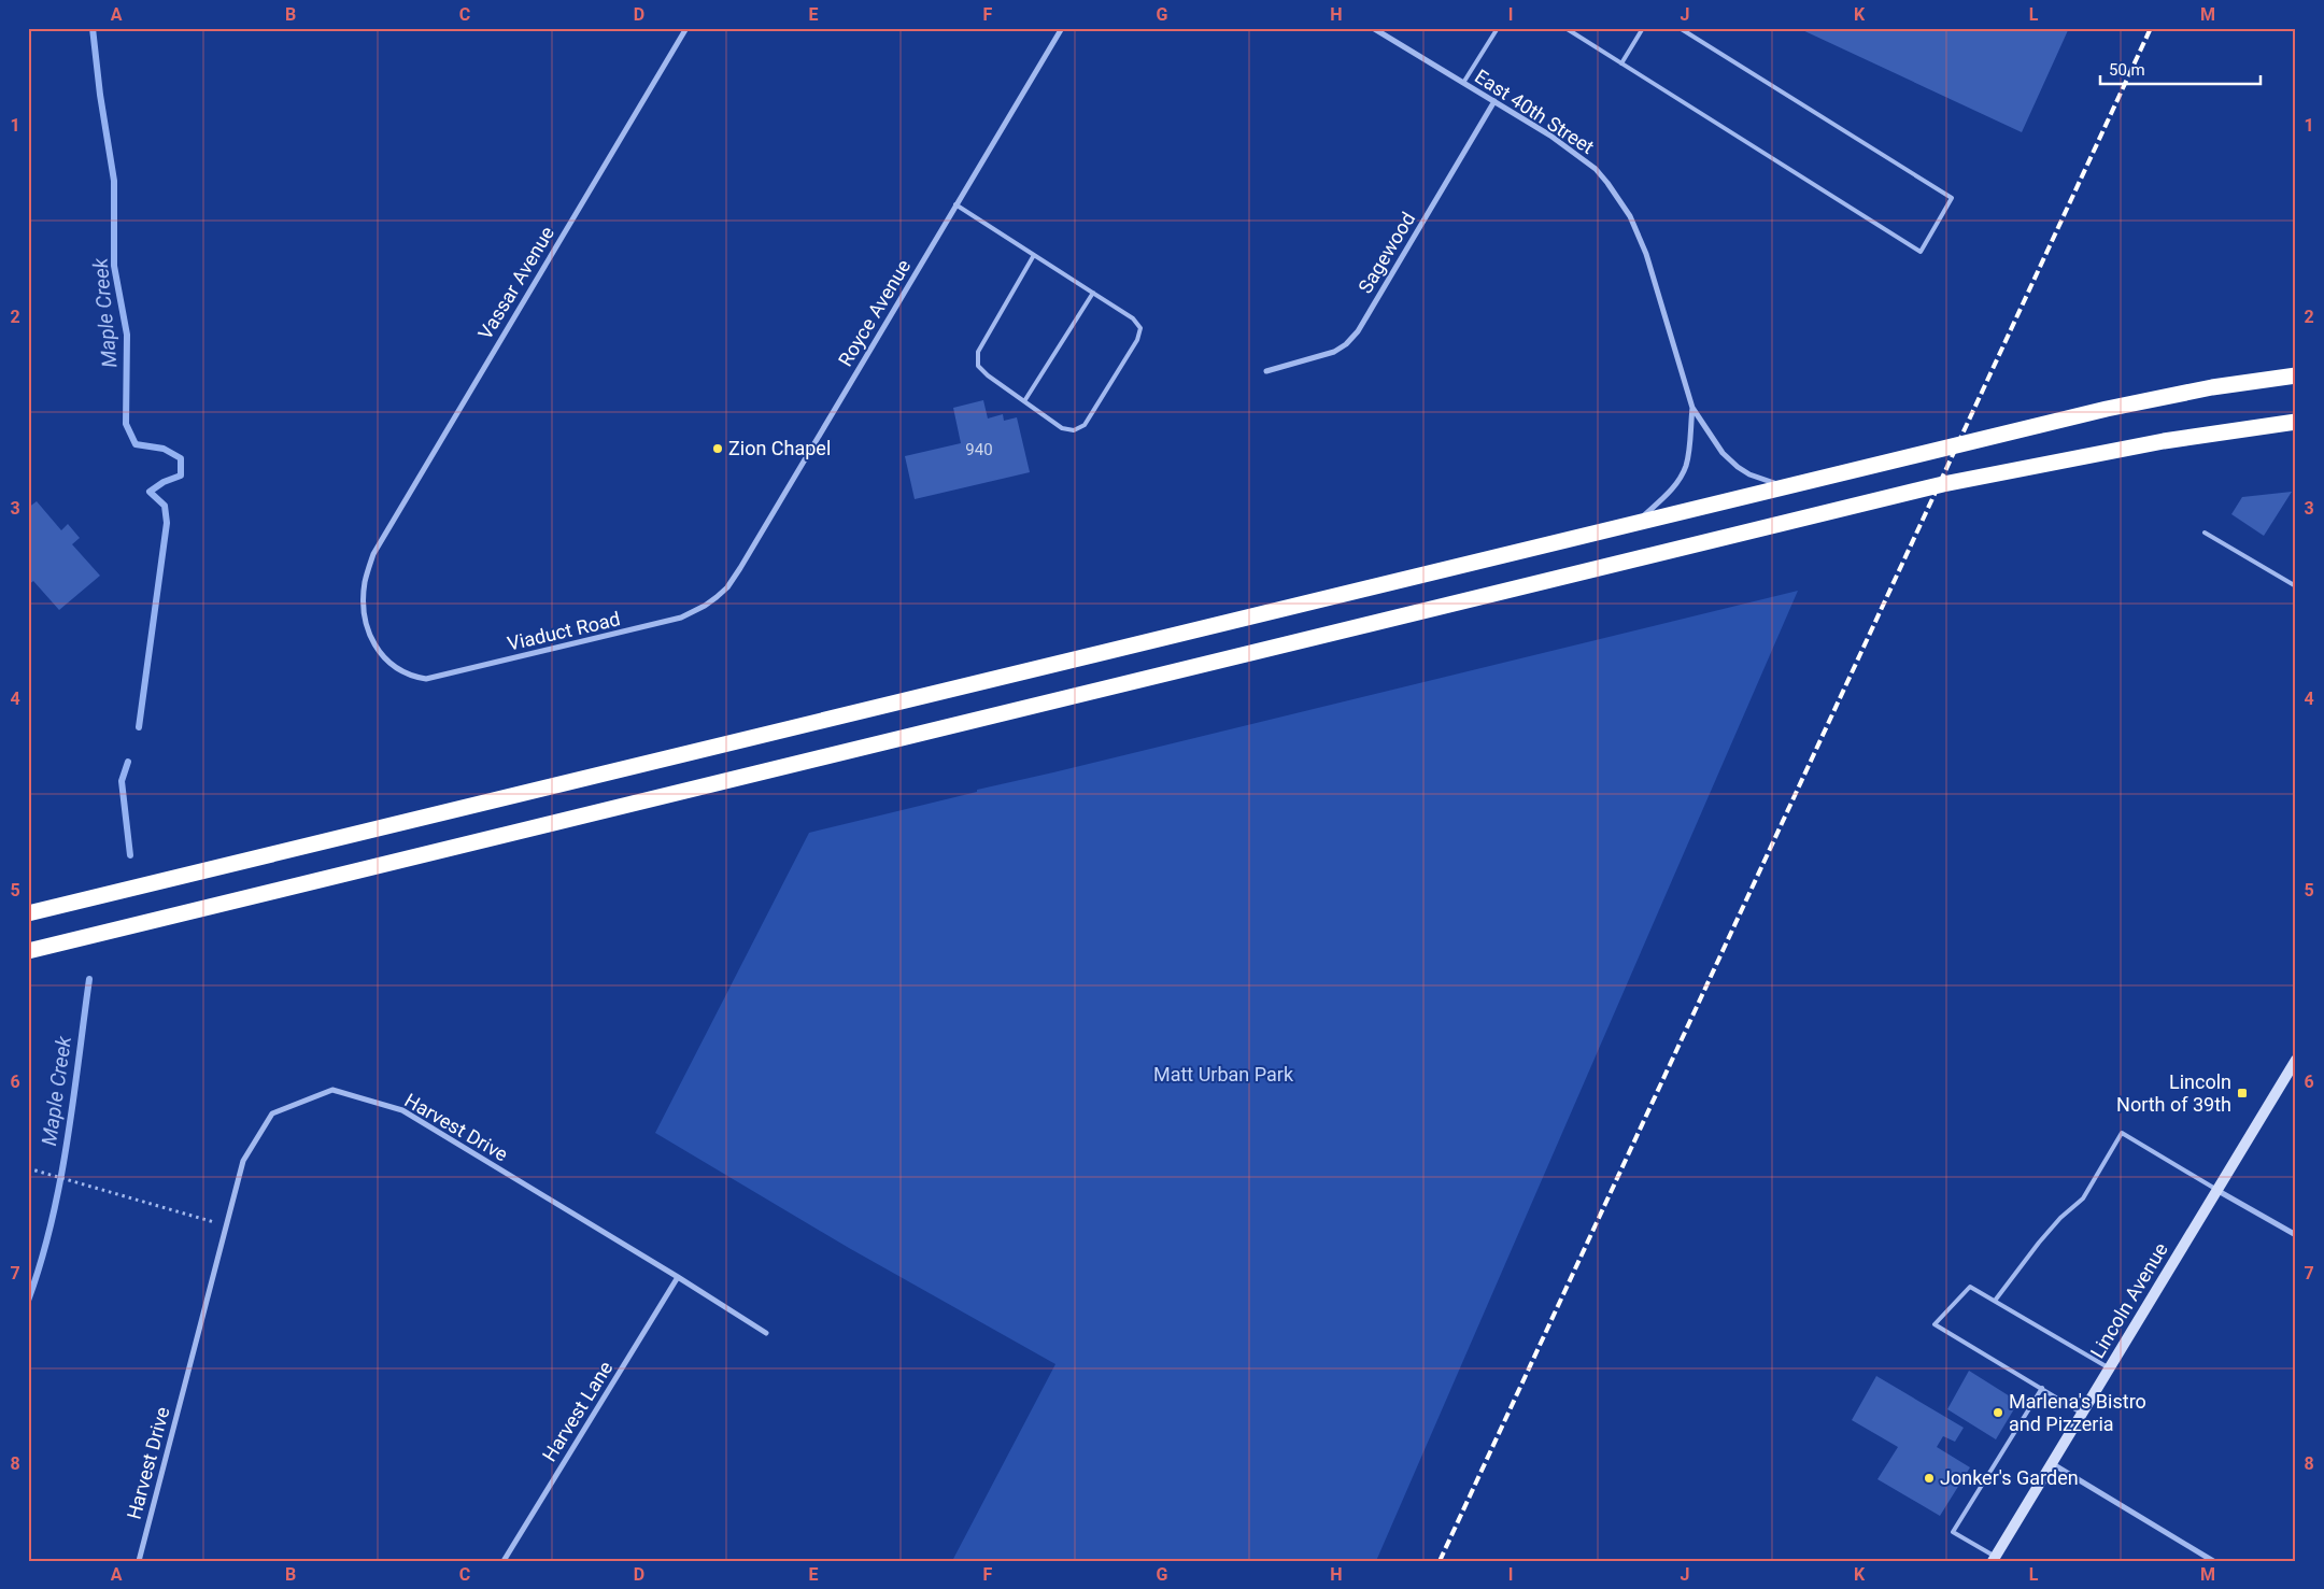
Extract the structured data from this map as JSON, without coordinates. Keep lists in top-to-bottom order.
{
  "streets": {
    "main road": ["Lincoln Avenue"],
    "street": [
      "East 40th Street",
      "Sagewood",
      "Vassar Avenue",
      "Royce Avenue",
      "Viaduct Road",
      "Harvest Drive",
      "Harvest Lane"
    ]
  },
  "crossings": [
    ["East 40th Street", "Sagewood"],
    ["Vassar Avenue", "Viaduct Road"],
    ["Royce Avenue", "Viaduct Road"],
    ["Harvest Drive", "Harvest Lane"]
  ],
  "water": ["Maple Creek"],
  "parks": ["Matt Urban Park"],
  "places": {
    "other": ["Zion Chapel", "Marlena's Bistro and Pizzeria", "Jonker's Garden"],
    "transit": ["Lincoln North of 39th"]
  },
  "house_numbers": ["940"],
  "scale_bar": "50 m",
  "grid": {
    "columns": [
      "A",
      "B",
      "C",
      "D",
      "E",
      "F",
      "G",
      "H",
      "I",
      "J",
      "K",
      "L",
      "M"
    ],
    "rows": [
      "1",
      "2",
      "3",
      "4",
      "5",
      "6",
      "7",
      "8"
    ]
  }
}
